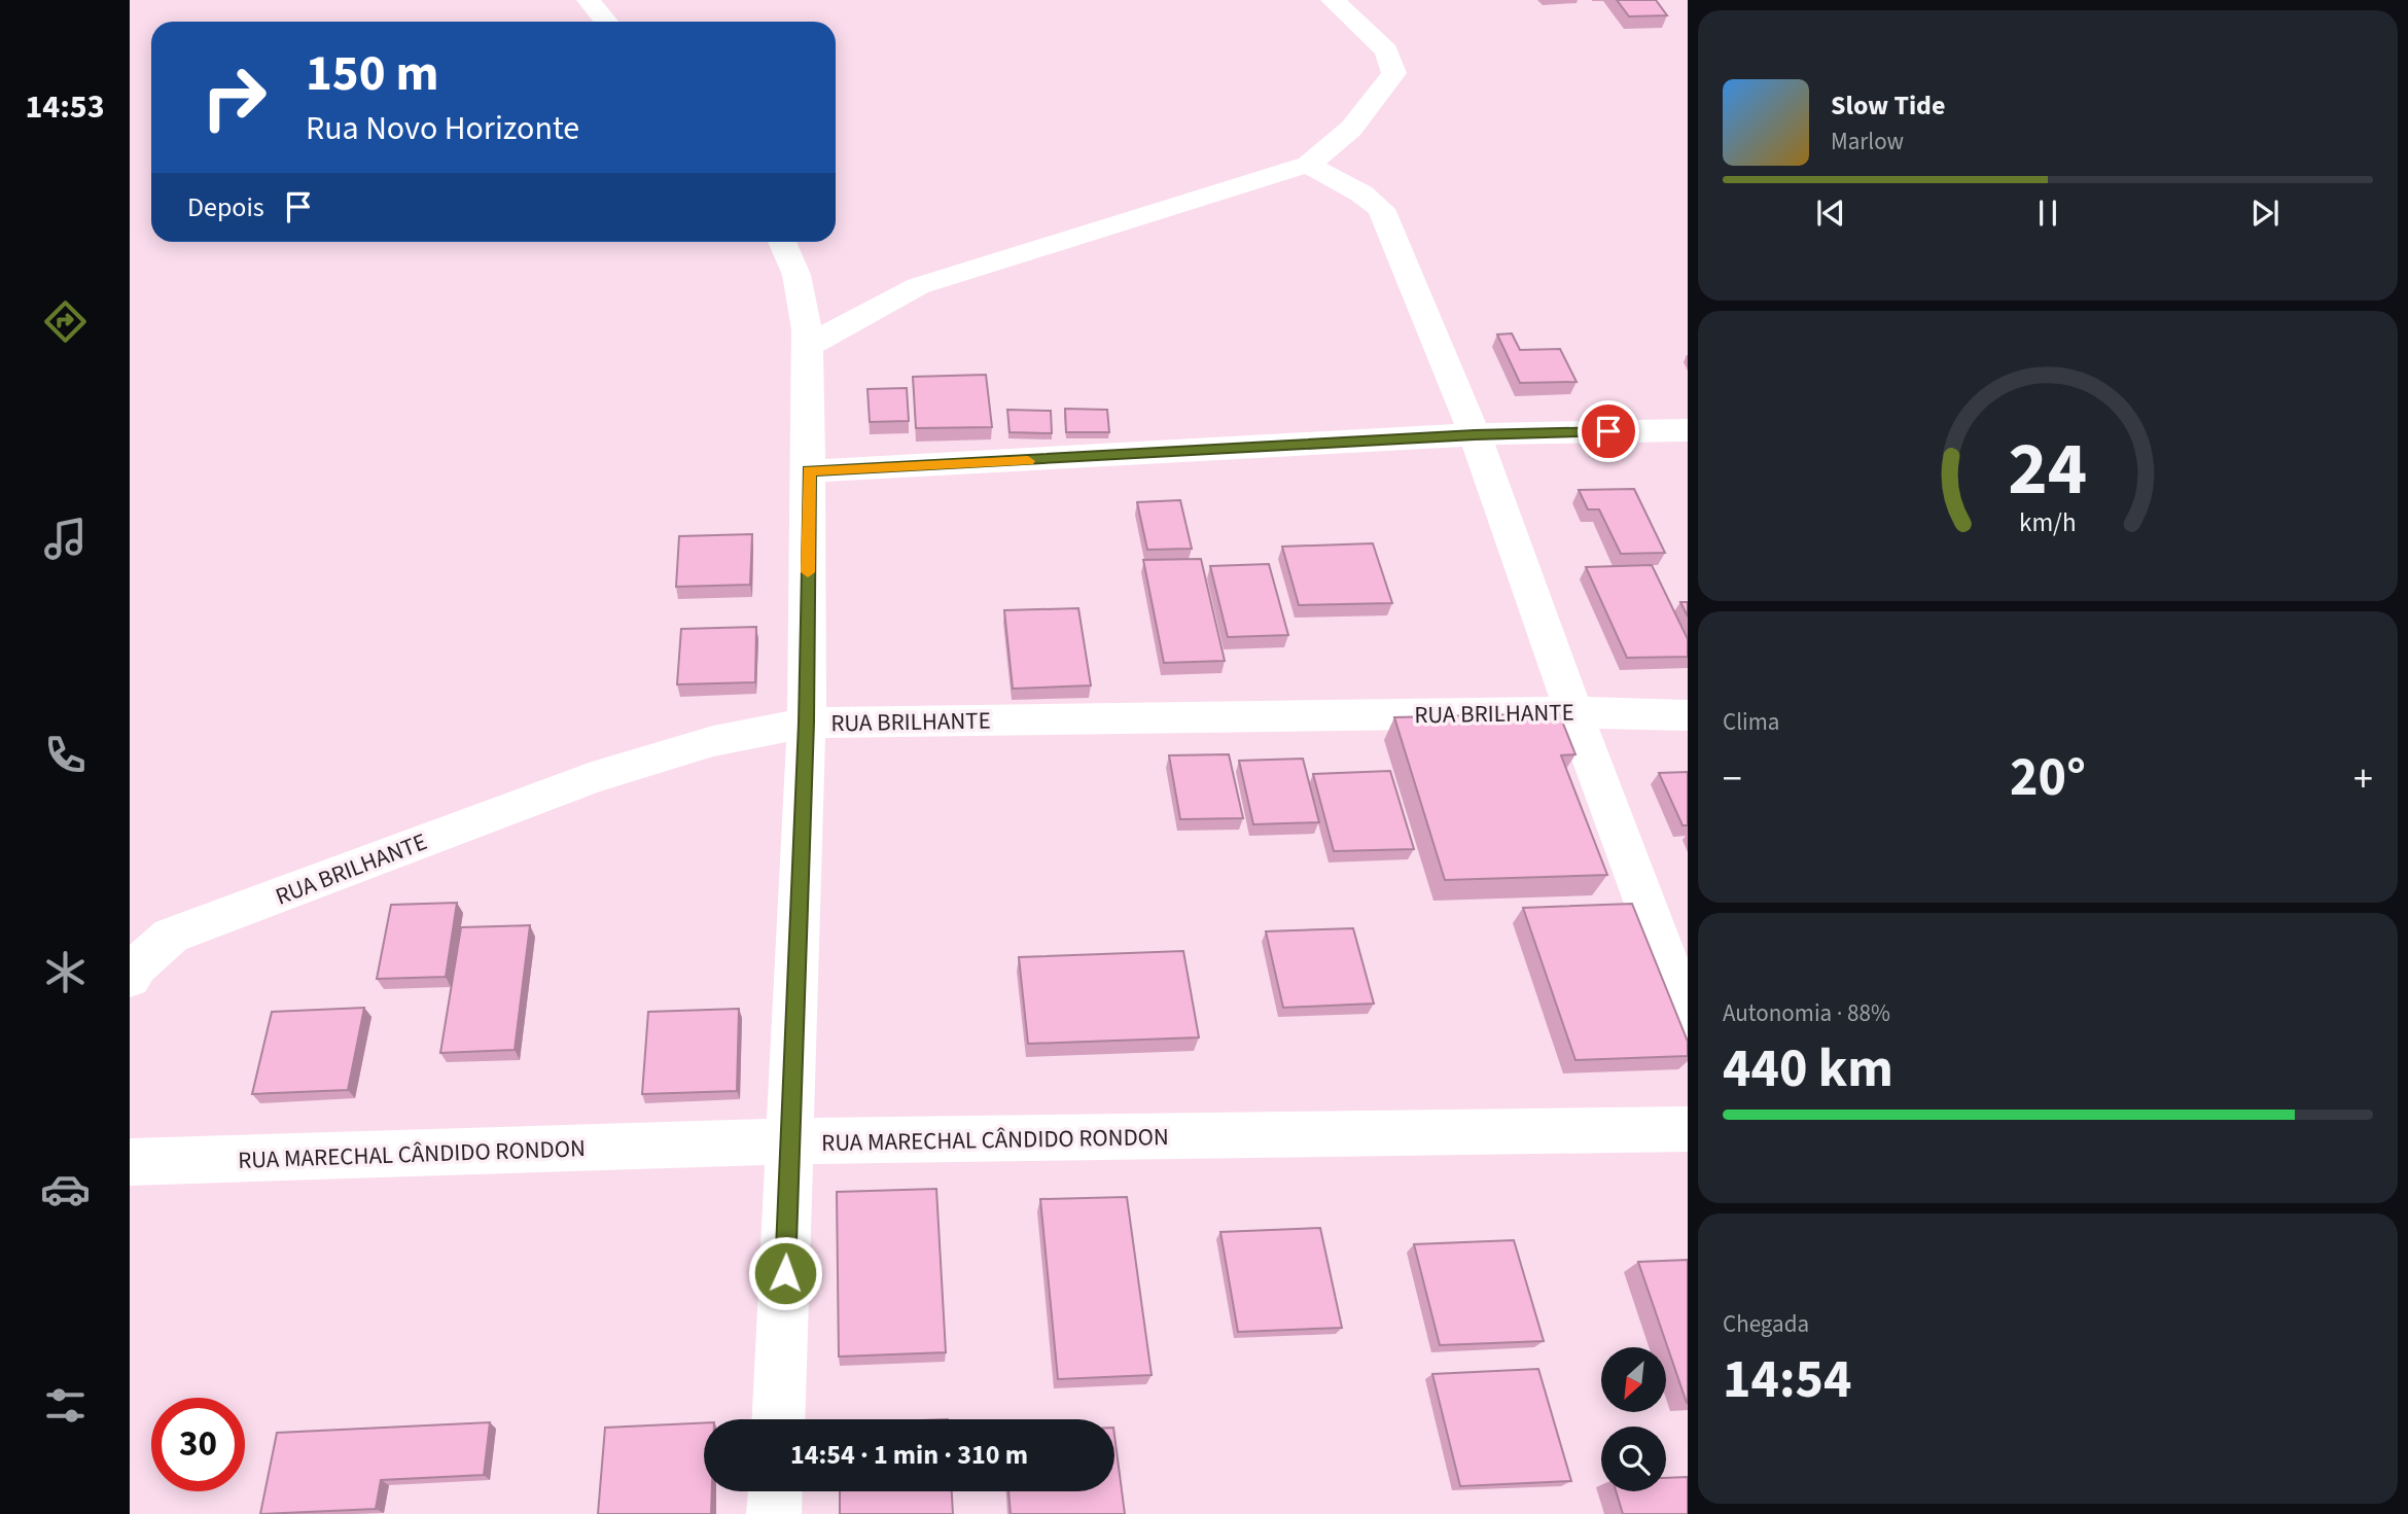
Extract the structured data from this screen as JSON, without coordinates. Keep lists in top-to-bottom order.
{
  "streets": {
    "street": ["RUA BRILHANTE", "RUA MARECHAL CÂNDIDO RONDON"]
  },
  "north": "bottom left",
  "page": {
    "tabs": "14:53",
    "turn": ["150 m", "Rua Novo Horizonte"],
    "song": ["Slow Tide", "Marlow"],
    "then": "Depois",
    "tile": [
      "Clima",
      ["Autonomia · 88%", "440 km"],
      ["Chegada", "14:54"]
    ],
    "heat": ["−", "20°", "+"],
    "limit": "30",
    "trip": "14:54 · 1 min · 310 m",
    "gauge": ["24", "km/h"]
  }
}
